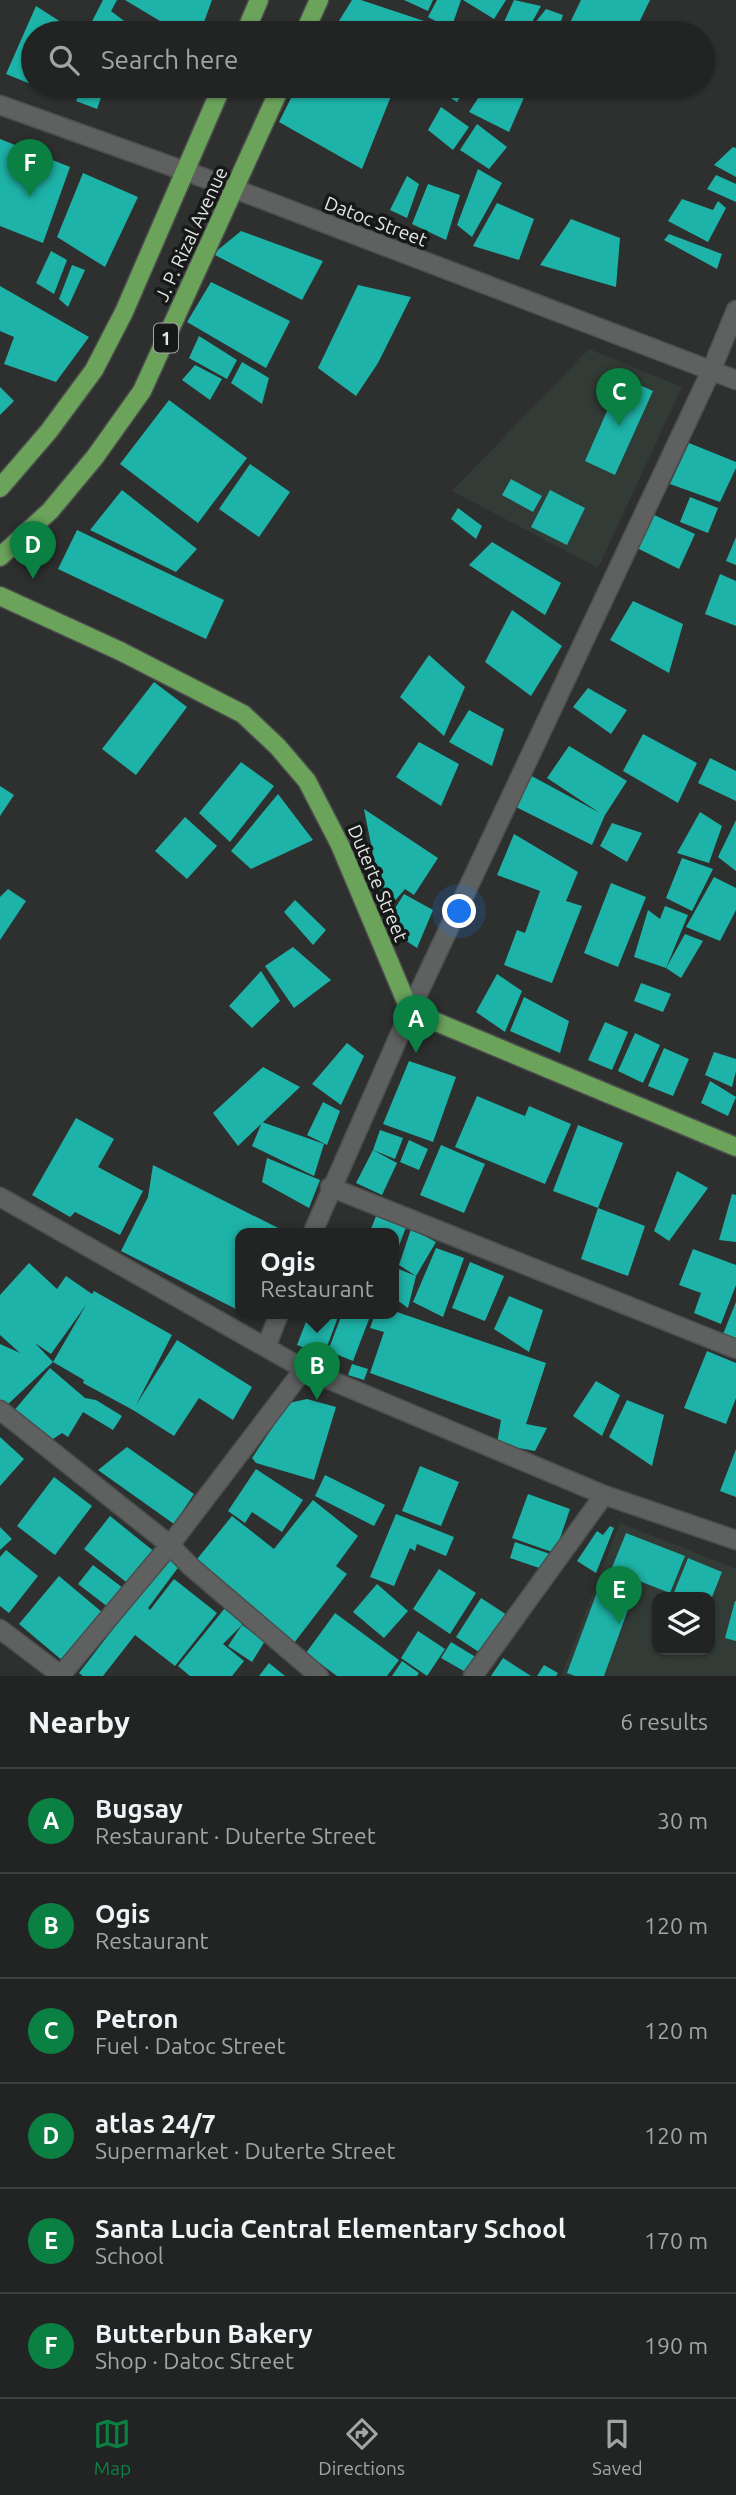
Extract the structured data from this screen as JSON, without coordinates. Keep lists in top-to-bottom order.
{
  "streets": {
    "main road": ["J. P. Rizal Avenue", "1", "Duterte Street"],
    "street": ["Datoc Street"]
  },
  "crossings": [
    ["Datoc Street", "J. P. Rizal Avenue"]
  ],
  "page": {
    "search": "Search here",
    "pins": [
      "F",
      "C",
      "D",
      "A",
      "B",
      "E"
    ],
    "popup": ["Ogis", "Restaurant"],
    "heading": ["Nearby", "6 results"],
    "list": [
      {
        "mark": "A",
        "name": "Bugsay",
        "note": "Restaurant · Duterte Street",
        "value": "30 m"
      },
      {
        "mark": "B",
        "name": "Ogis",
        "note": "Restaurant",
        "value": "120 m"
      },
      {
        "mark": "C",
        "name": "Petron",
        "note": "Fuel · Datoc Street",
        "value": "120 m"
      },
      {
        "mark": "D",
        "name": "atlas 24/7",
        "note": "Supermarket · Duterte Street",
        "value": "120 m"
      },
      {
        "mark": "E",
        "name": "Santa Lucia Central Elementary School",
        "note": "School",
        "value": "170 m"
      },
      {
        "mark": "F",
        "name": "Butterbun Bakery",
        "note": "Shop · Datoc Street",
        "value": "190 m"
      }
    ],
    "nav": ["Map", "Directions", "Saved"]
  }
}
